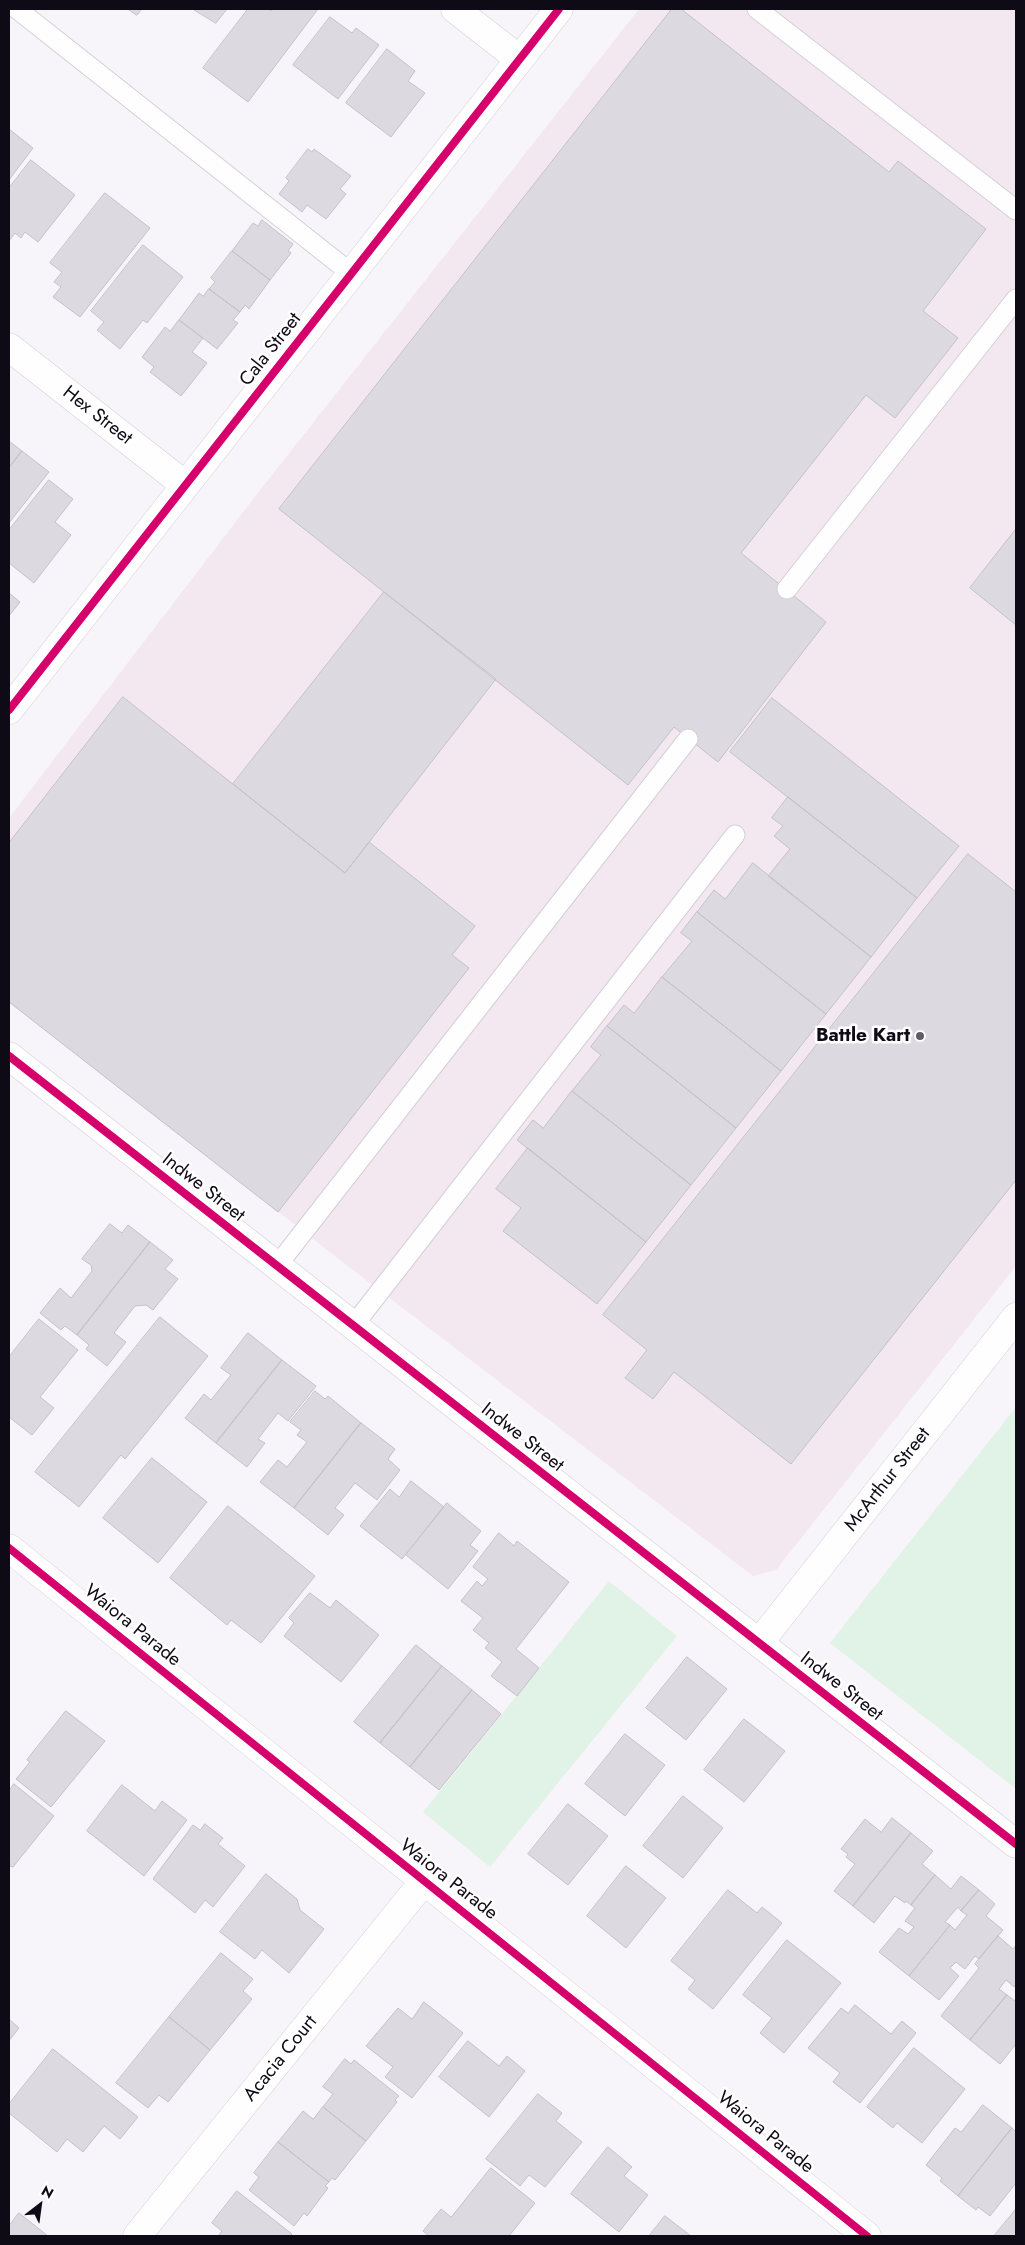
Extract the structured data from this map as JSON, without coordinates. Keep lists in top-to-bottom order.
{
  "streets": {
    "street": [
      "Cala Street",
      "Hex Street",
      "Indwe Street",
      "McArthur Street",
      "Waiora Parade",
      "Acacia Court"
    ]
  },
  "crossings": [
    ["Cala Street", "Hex Street"],
    ["Indwe Street", "McArthur Street"],
    ["Waiora Parade", "Acacia Court"]
  ],
  "places": ["Battle Kart"],
  "north": "top right"
}
